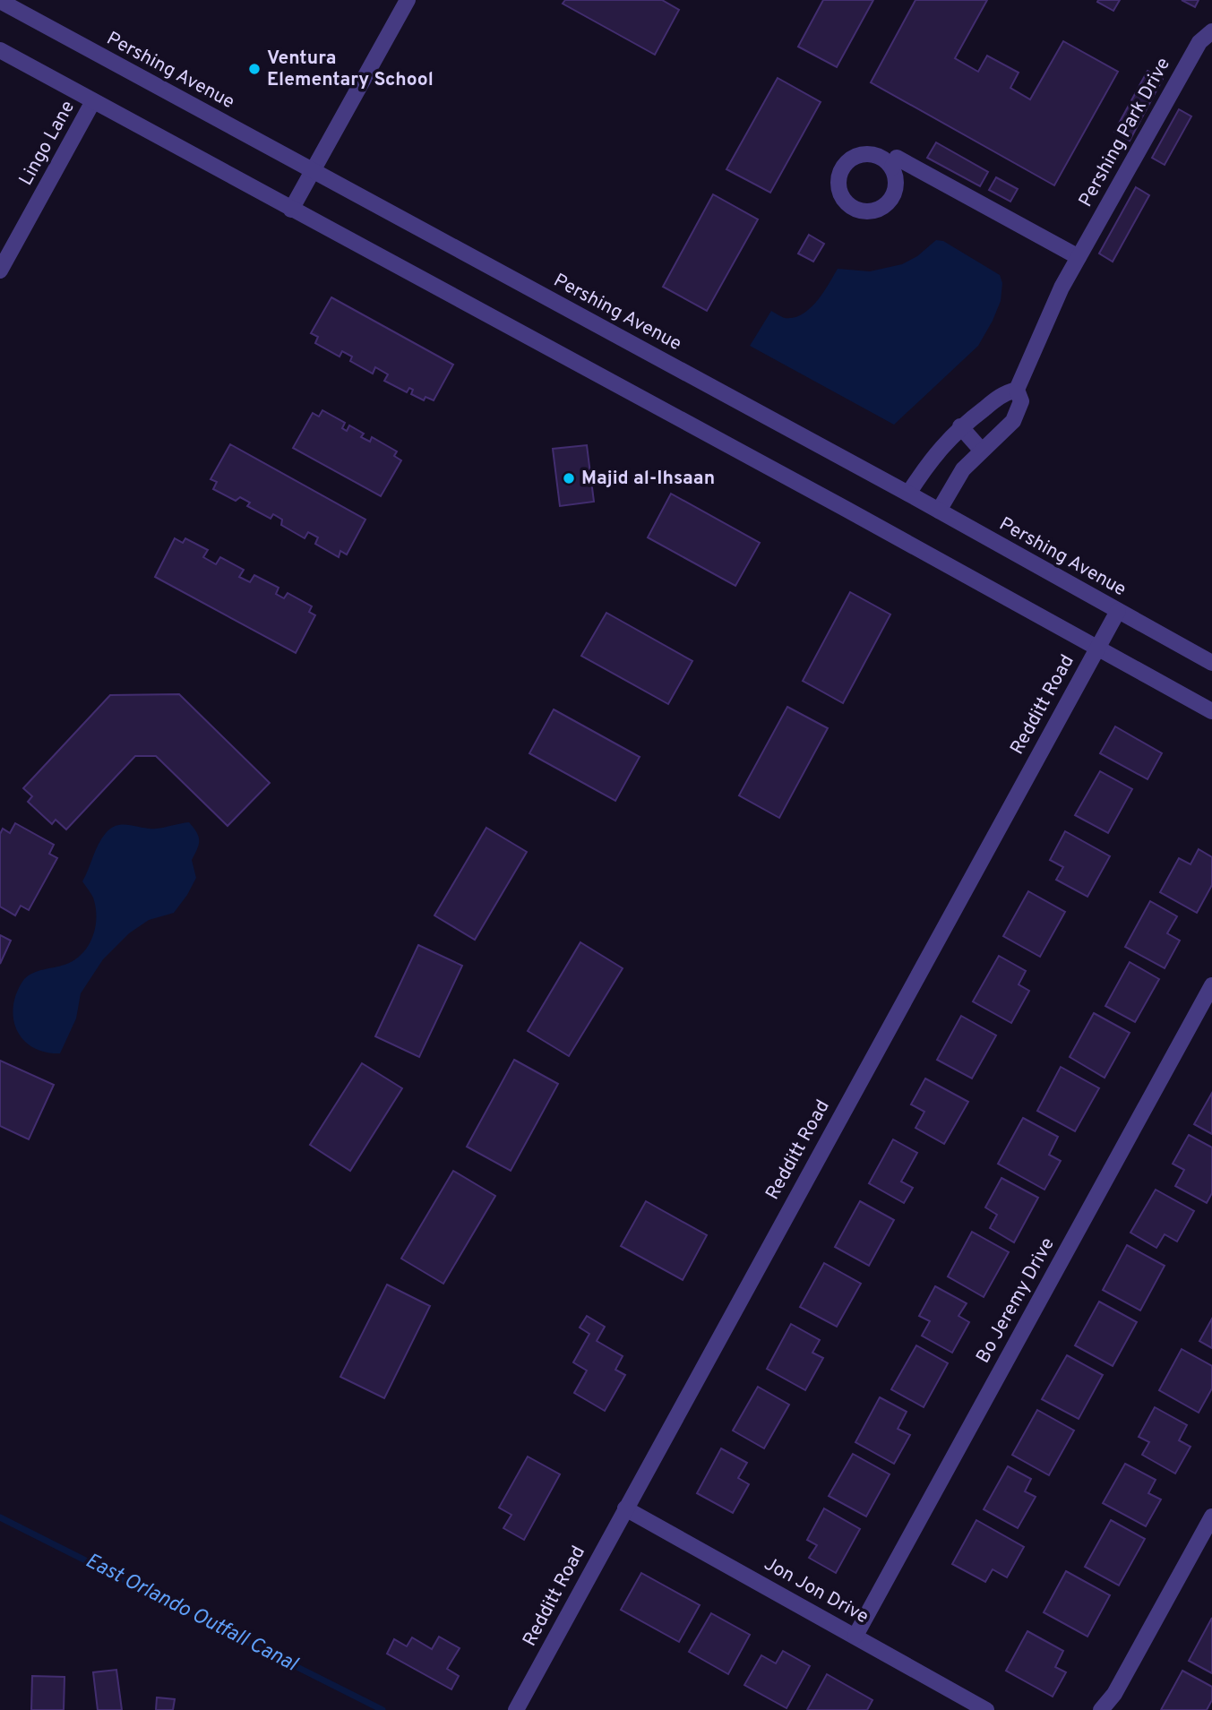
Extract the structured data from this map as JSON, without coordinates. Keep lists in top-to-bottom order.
{
  "streets": {
    "street": [
      "Pershing Avenue",
      "Pershing Park Drive",
      "Lingo Lane",
      "Redditt Road",
      "Bo Jeremy Drive",
      "Jon Jon Drive"
    ]
  },
  "crossings": [
    ["Pershing Avenue", "Pershing Park Drive"],
    ["Pershing Avenue", "Redditt Road"],
    ["Redditt Road", "Jon Jon Drive"],
    ["Bo Jeremy Drive", "Jon Jon Drive"]
  ],
  "water": ["East Orlando Outfall Canal"],
  "places": ["Ventura Elementary School", "Majid al-Ihsaan"]
}
